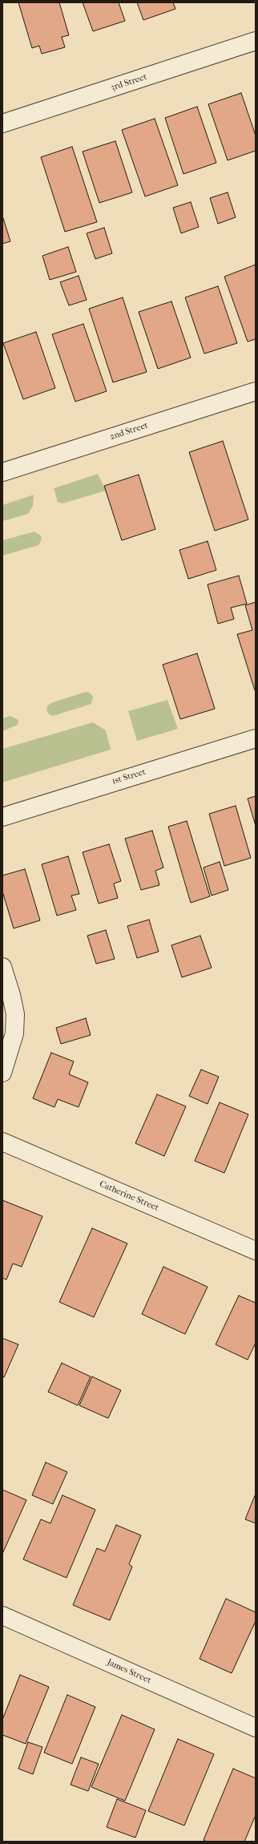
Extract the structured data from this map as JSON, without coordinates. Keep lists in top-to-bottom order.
{
  "streets": {
    "street": [
      "3rd Street",
      "2nd Street",
      "1st Street",
      "Catherine Street",
      "James Street"
    ]
  }
}
